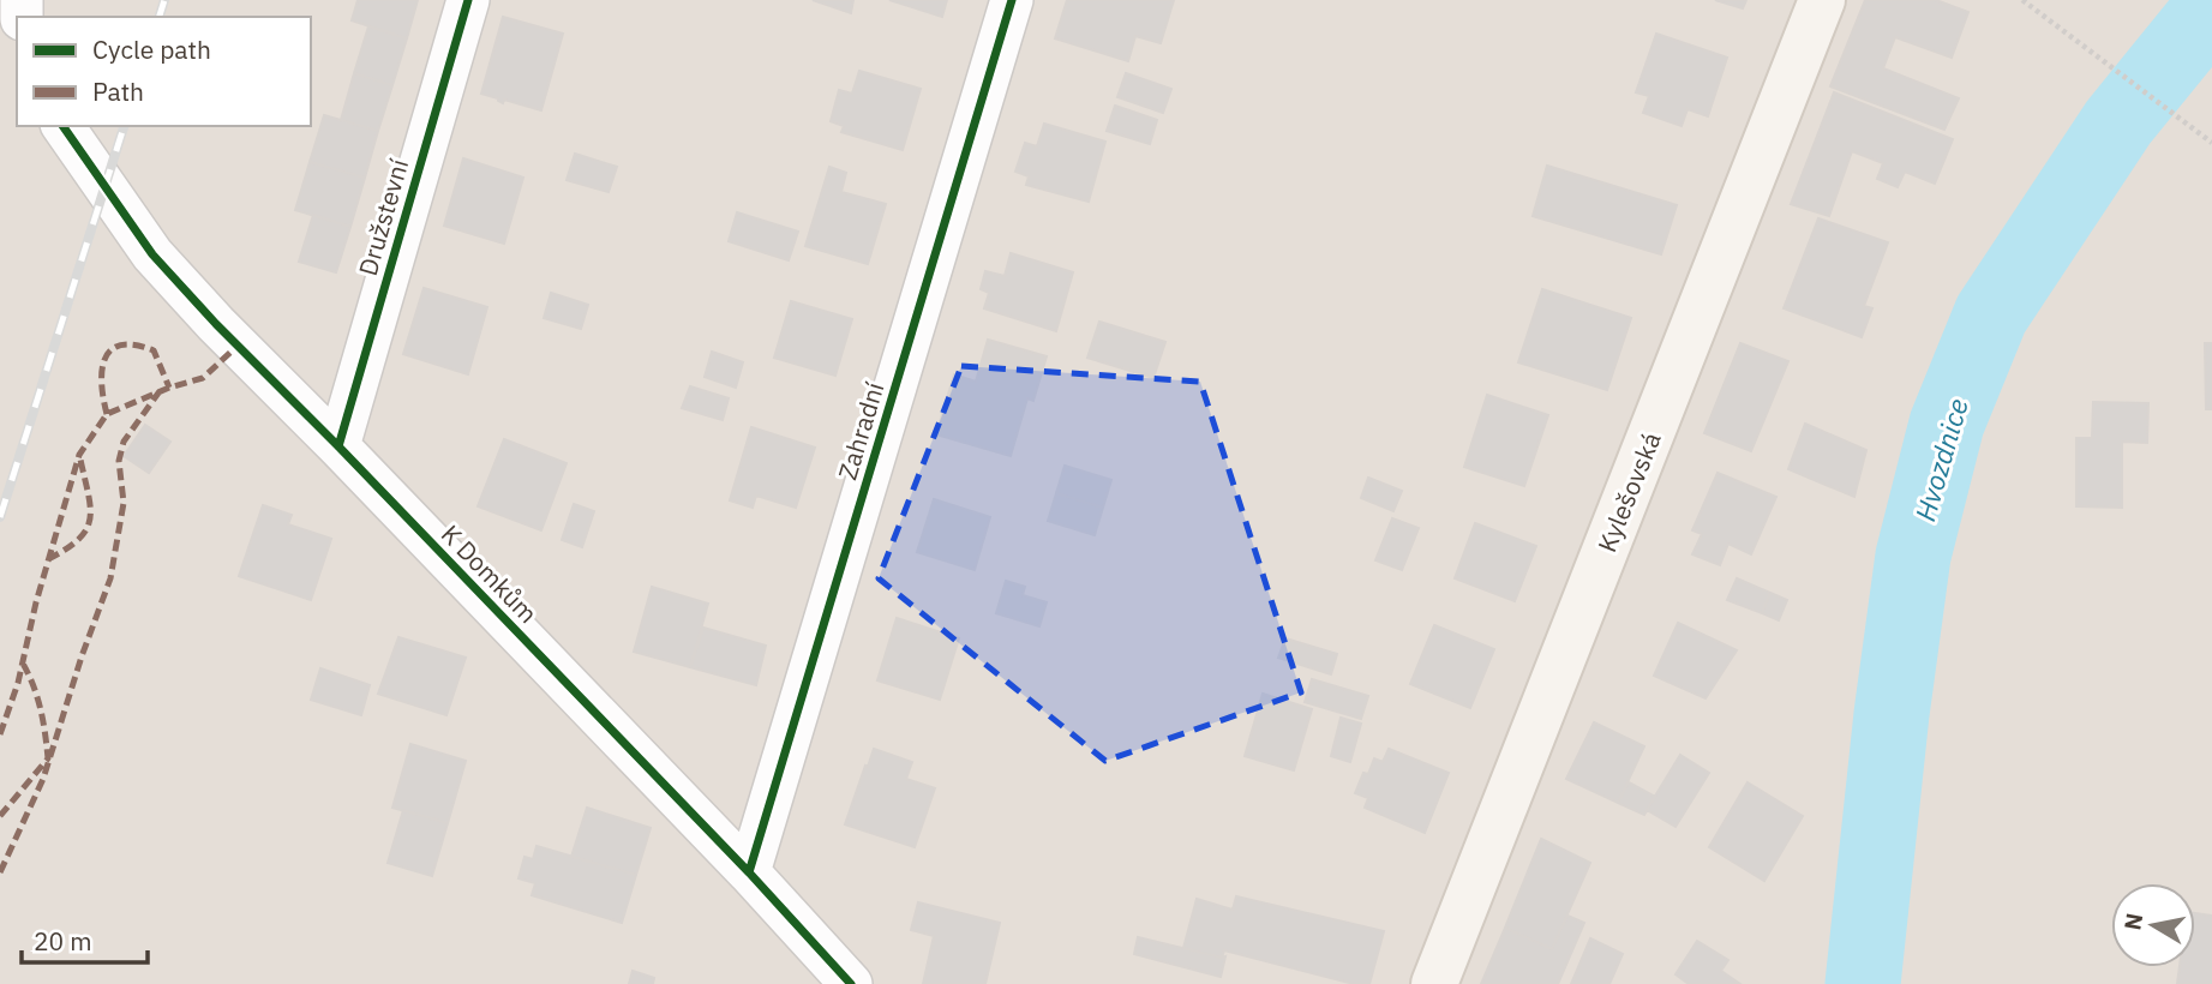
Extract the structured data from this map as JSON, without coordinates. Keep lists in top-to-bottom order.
{
  "streets": {
    "main road": ["Kylešovská"],
    "street": ["Družstevní", "Zahradní", "K Domkům"]
  },
  "crossings": [
    ["Družstevní", "K Domkům"],
    ["Zahradní", "K Domkům"]
  ],
  "water": ["Hvozdnice"],
  "legend": ["Cycle path", "Path"],
  "scale_bar": "20 m",
  "north": "left"
}
